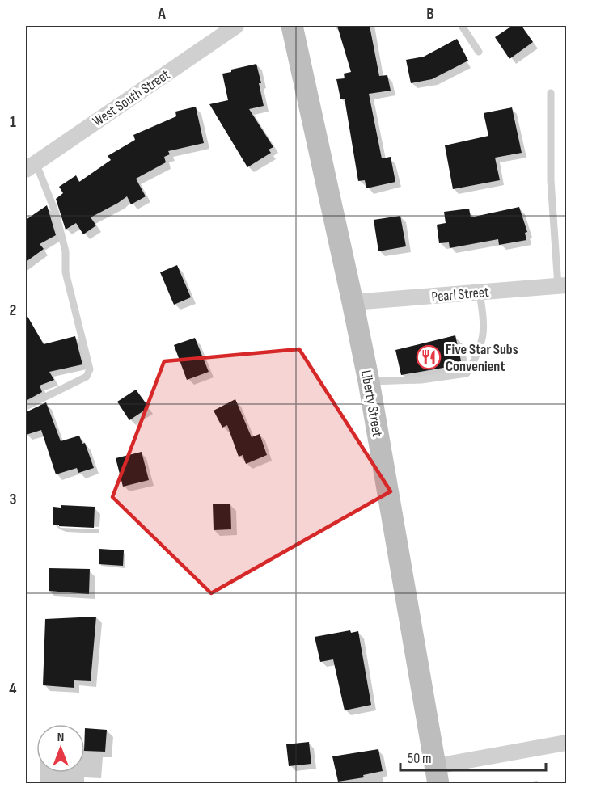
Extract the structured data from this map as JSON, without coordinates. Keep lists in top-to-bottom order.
{
  "streets": {
    "street": ["West South Street", "Pearl Street", "Liberty Street"]
  },
  "crossings": [
    ["Pearl Street", "Liberty Street"]
  ],
  "places": {
    "restaurant": ["Five Star Subs Convenient"]
  },
  "scale_bar": "50 m",
  "north": "top",
  "grid": {
    "columns": ["A", "B"],
    "rows": [
      "1",
      "2",
      "3",
      "4"
    ]
  }
}
